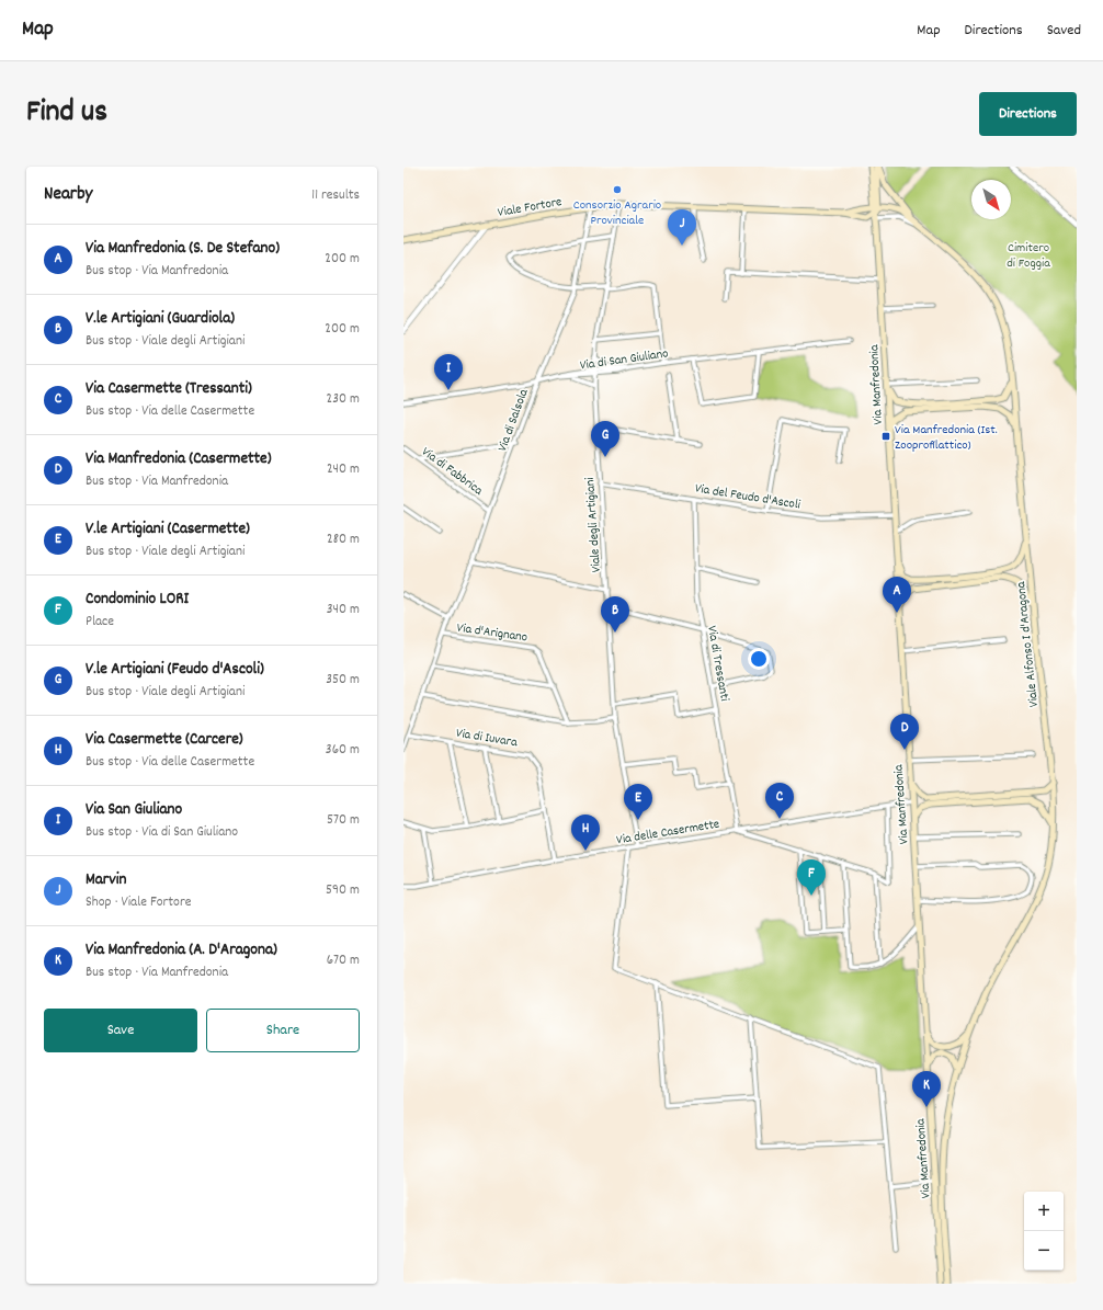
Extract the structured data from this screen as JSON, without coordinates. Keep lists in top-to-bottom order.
{
  "streets": {
    "main road": ["Viale Fortore", "Via Manfredonia", "Viale Alfonso I d'Aragona"],
    "street": [
      "Via di San Giuliano",
      "Via di Salsola",
      "Via di Fabbrica",
      "Via del Feudo d'Ascoli",
      "Viale degli Artigiani",
      "Via d'Arignano",
      "Via di Tressanti",
      "Via di Iuvara",
      "Via delle Casermette"
    ]
  },
  "crossings": [
    ["Viale Fortore", "Via Manfredonia"],
    ["Viale Fortore", "Via di Salsola"],
    ["Viale Fortore", "Viale degli Artigiani"],
    ["Viale Fortore", "Viale Alfonso I d'Aragona"],
    ["Via di San Giuliano", "Via di Salsola"],
    ["Via di San Giuliano", "Viale degli Artigiani"],
    ["Via Manfredonia", "Via del Feudo d'Ascoli"],
    ["Via Manfredonia", "Viale Alfonso I d'Aragona"],
    ["Via Manfredonia", "Via delle Casermette"],
    ["Via di Salsola", "Via di Fabbrica"],
    ["Via di Salsola", "Via d'Arignano"],
    ["Via di Salsola", "Via di Iuvara"],
    ["Via del Feudo d'Ascoli", "Viale degli Artigiani"],
    ["Via del Feudo d'Ascoli", "Via di Tressanti"],
    ["Viale degli Artigiani", "Via delle Casermette"],
    ["Via di Tressanti", "Via delle Casermette"],
    ["Via di Iuvara", "Via delle Casermette"]
  ],
  "parks": ["Cimitero di Foggia"],
  "places": {
    "other": ["Consorzio Agrario Provinciale"],
    "transit": ["Via Manfredonia (Ist. Zooprofilattico)"]
  },
  "north": "bottom right",
  "page": {
    "header": "Map",
    "nav": ["Map", "Directions", "Saved"],
    "title": "Find us",
    "buttons": [
      "Directions",
      ["Save", "Share"]
    ],
    "heading": ["Nearby", "11 results"],
    "pins": [
      "J",
      "I",
      "G",
      "A",
      "B",
      "D",
      "C",
      "E",
      "H",
      "F",
      "K"
    ],
    "list": [
      {
        "mark": "A",
        "name": "Via Manfredonia (S. De Stefano)",
        "note": "Bus stop · Via Manfredonia",
        "value": "200 m"
      },
      {
        "mark": "B",
        "name": "V.le Artigiani (Guardiola)",
        "note": "Bus stop · Viale degli Artigiani",
        "value": "200 m"
      },
      {
        "mark": "C",
        "name": "Via Casermette (Tressanti)",
        "note": "Bus stop · Via delle Casermette",
        "value": "230 m"
      },
      {
        "mark": "D",
        "name": "Via Manfredonia (Casermette)",
        "note": "Bus stop · Via Manfredonia",
        "value": "240 m"
      },
      {
        "mark": "E",
        "name": "V.le Artigiani (Casermette)",
        "note": "Bus stop · Viale degli Artigiani",
        "value": "280 m"
      },
      {
        "mark": "F",
        "name": "Condominio LORI",
        "note": "Place",
        "value": "340 m"
      },
      {
        "mark": "G",
        "name": "V.le Artigiani (Feudo d'Ascoli)",
        "note": "Bus stop · Viale degli Artigiani",
        "value": "350 m"
      },
      {
        "mark": "H",
        "name": "Via Casermette (Carcere)",
        "note": "Bus stop · Via delle Casermette",
        "value": "360 m"
      },
      {
        "mark": "I",
        "name": "Via San Giuliano",
        "note": "Bus stop · Via di San Giuliano",
        "value": "570 m"
      },
      {
        "mark": "J",
        "name": "Marvin",
        "note": "Shop · Viale Fortore",
        "value": "590 m"
      },
      {
        "mark": "K",
        "name": "Via Manfredonia (A. D'Aragona)",
        "note": "Bus stop · Via Manfredonia",
        "value": "670 m"
      }
    ],
    "map_buttons": ["+", "−"]
  }
}
